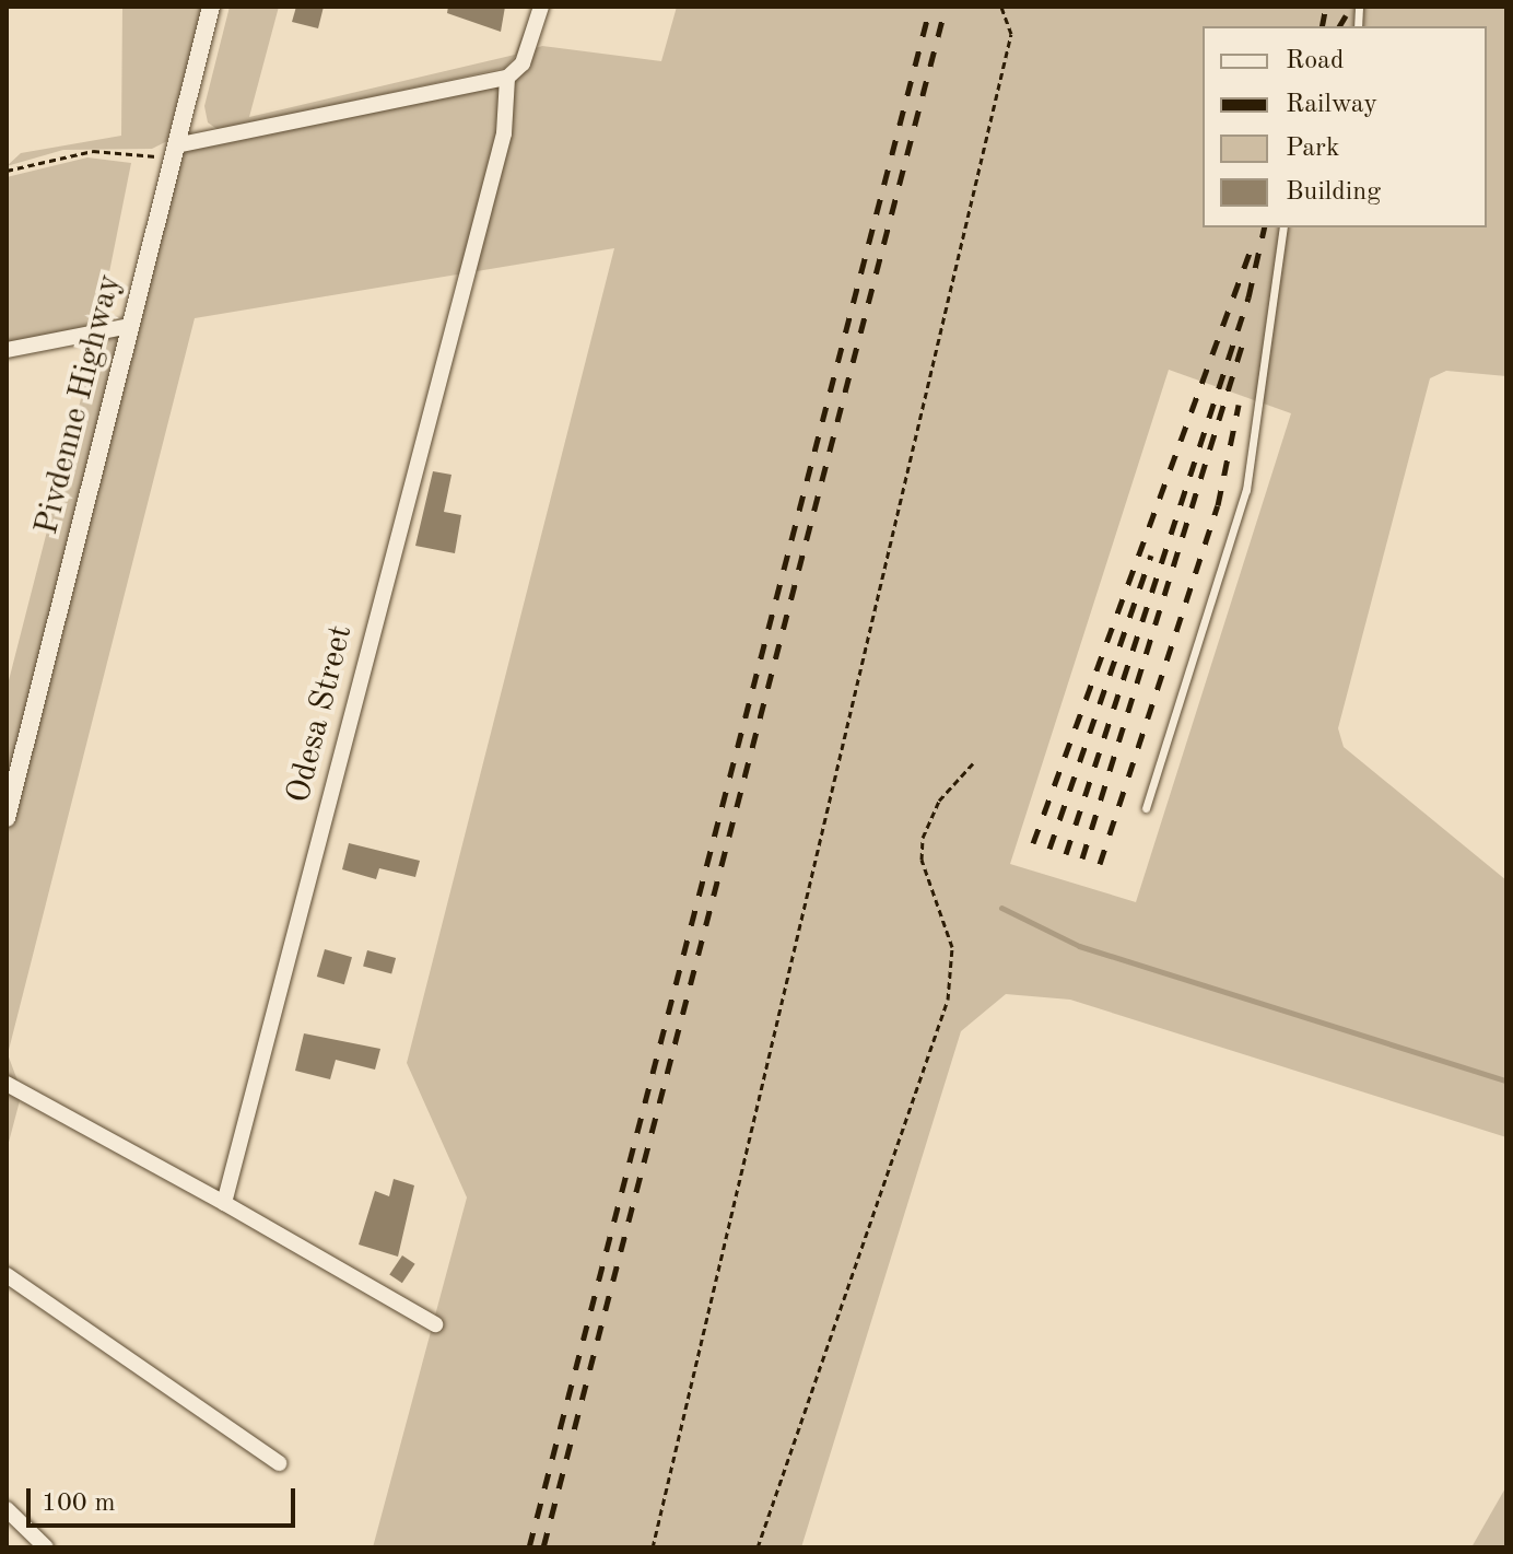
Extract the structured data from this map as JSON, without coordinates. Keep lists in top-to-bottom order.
{
  "streets": {
    "street": ["Pivdenne Highway", "Odesa Street"]
  },
  "legend": [
    "Road",
    "Railway",
    "Park",
    "Building"
  ],
  "scale_bar": "100 m"
}
